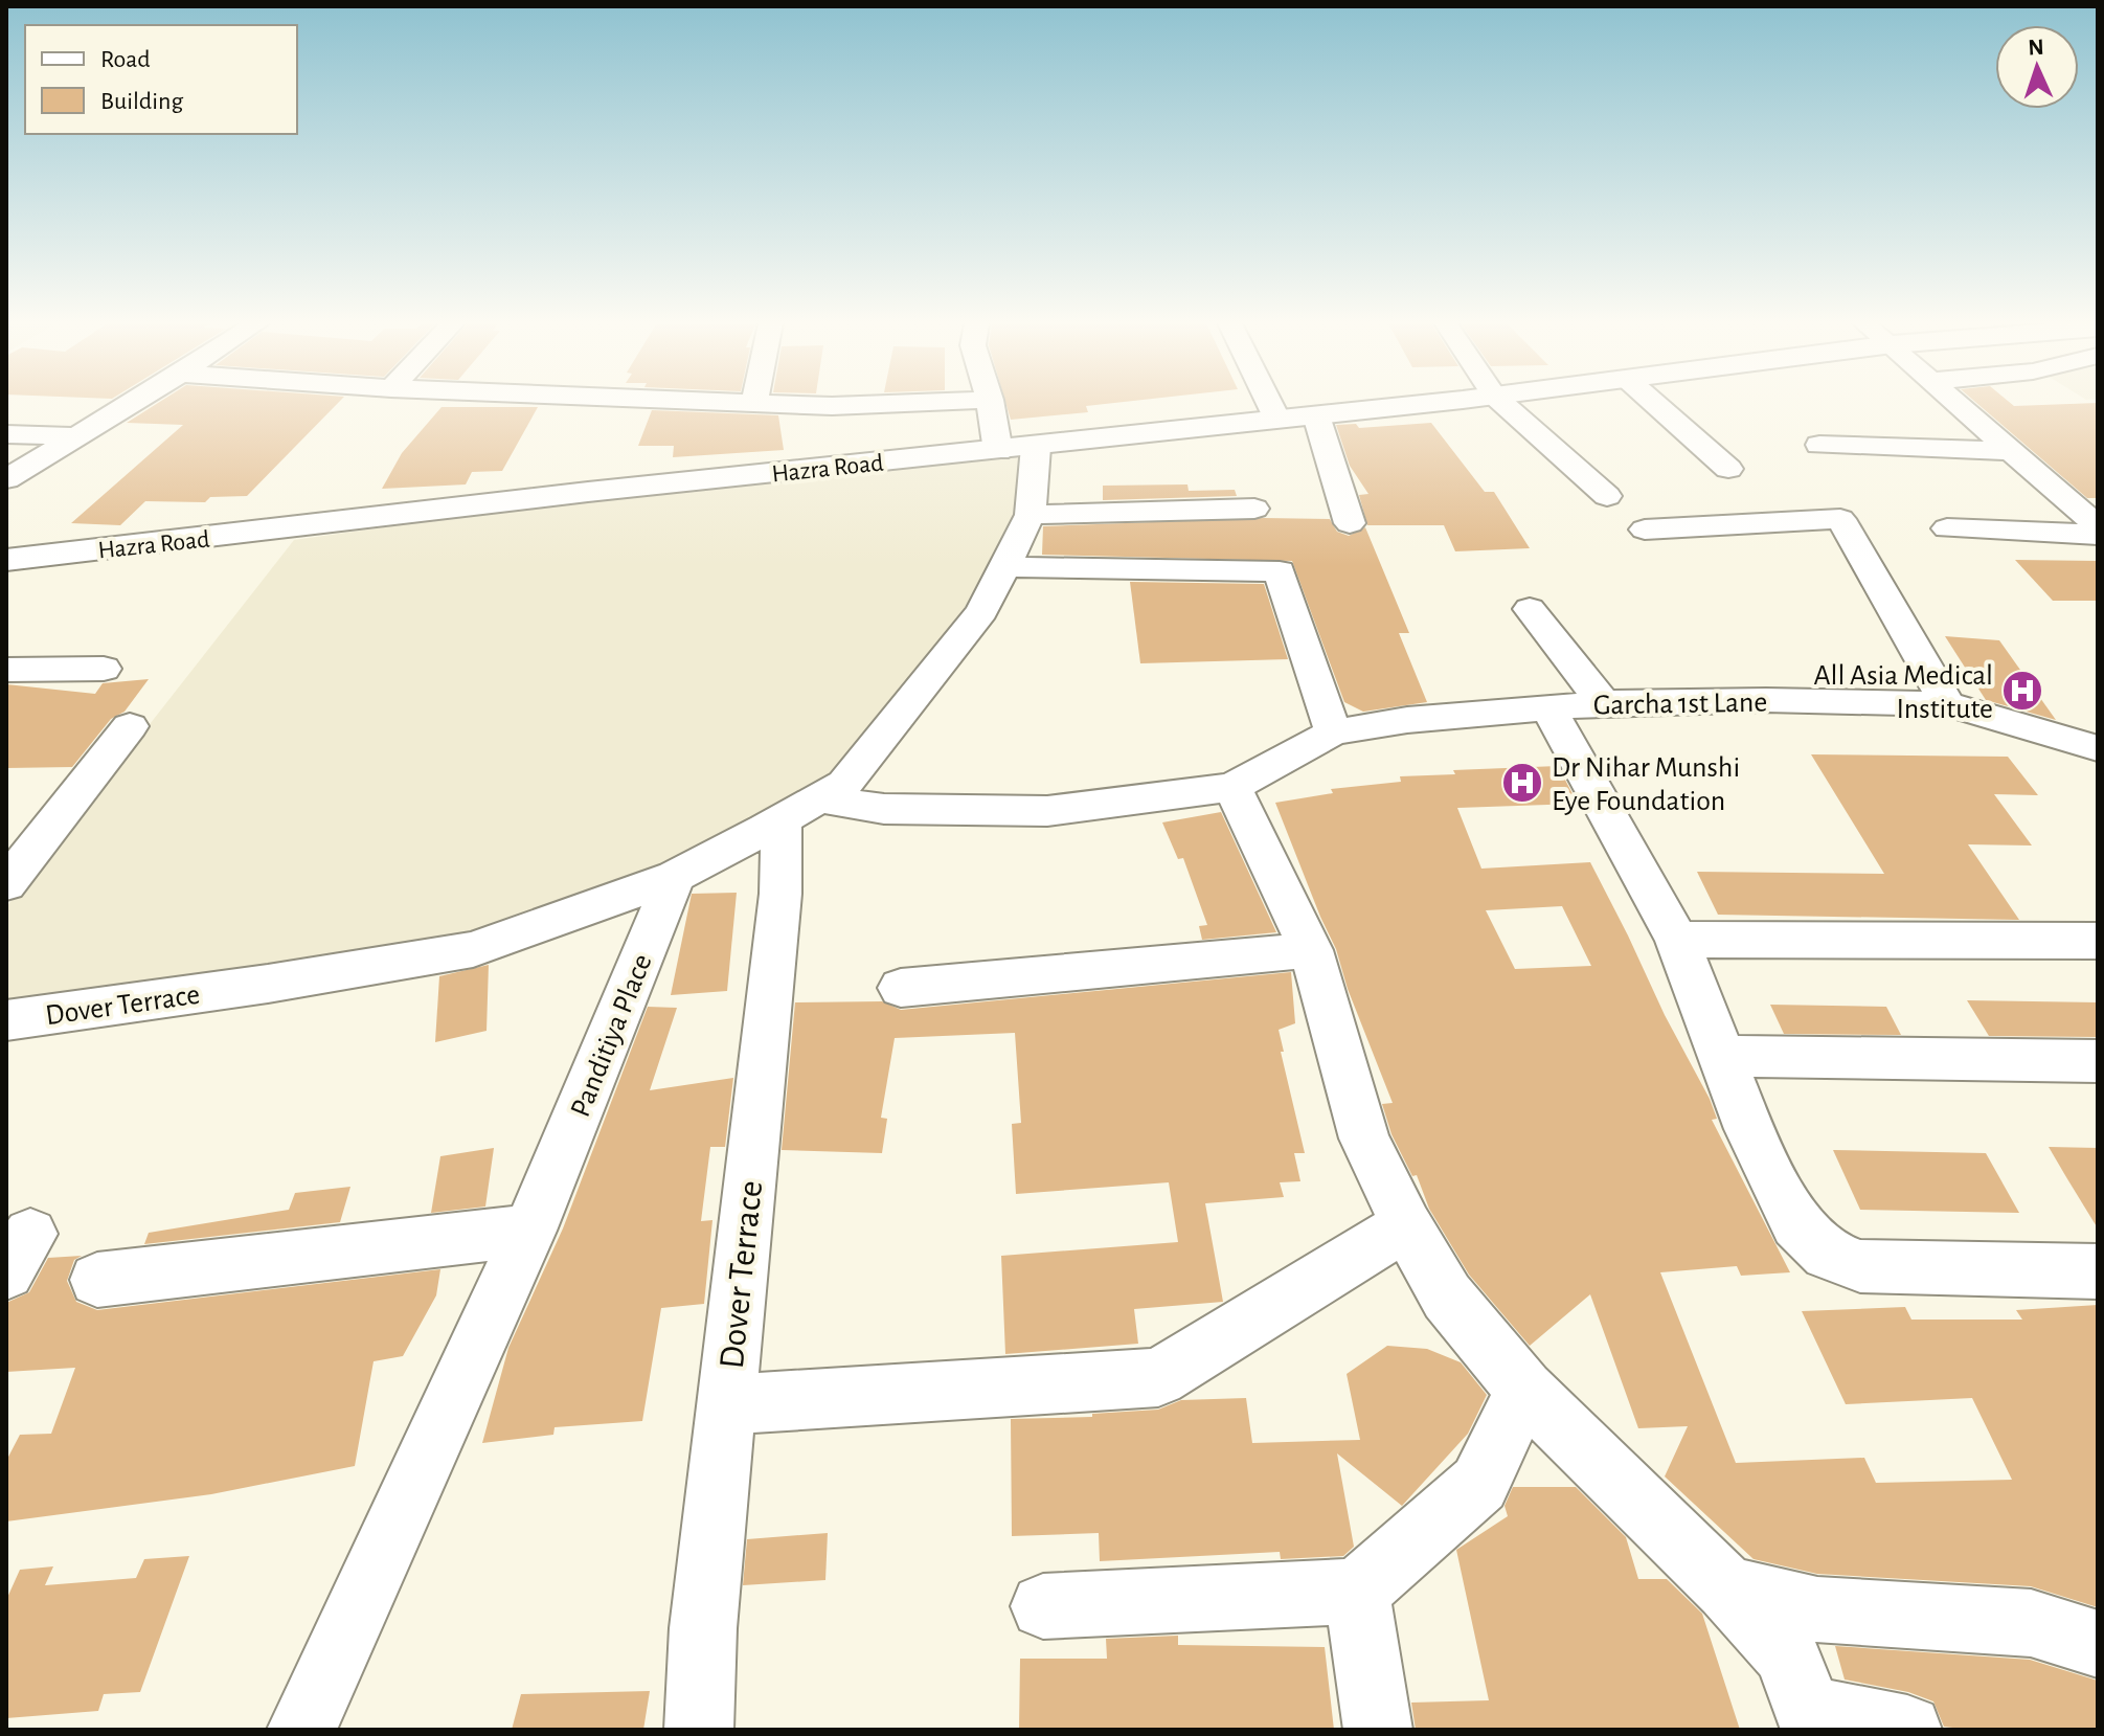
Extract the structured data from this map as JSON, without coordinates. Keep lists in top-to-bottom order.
{
  "streets": {
    "main road": ["Hazra Road"],
    "street": ["Garcha 1st Lane", "Dover Terrace", "Panditiya Place"]
  },
  "crossings": [
    ["Garcha 1st Lane", "Dover Terrace"],
    ["Dover Terrace", "Panditiya Place"]
  ],
  "places": {
    "hospital": ["All Asia Medical Institute", "Dr Nihar Munshi Eye Foundation"]
  },
  "legend": ["Road", "Building"],
  "north": "top"
}
